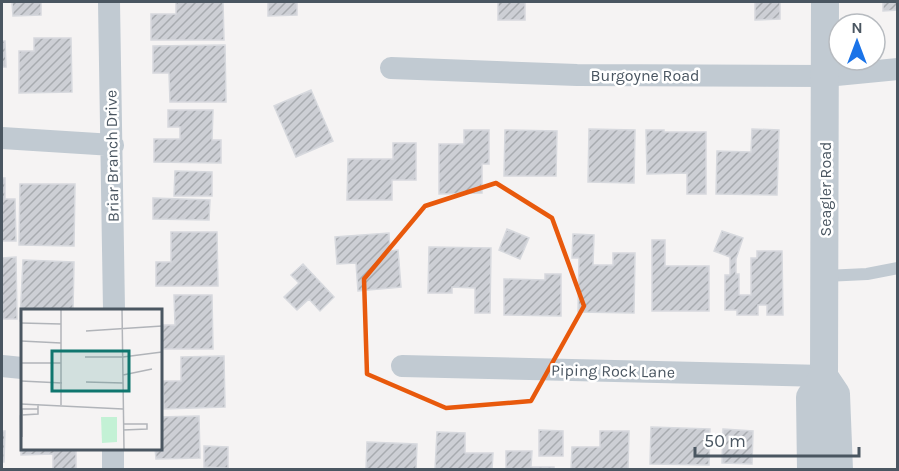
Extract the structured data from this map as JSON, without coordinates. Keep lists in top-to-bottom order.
{
  "streets": {
    "street": [
      "Burgoyne Road",
      "Briar Branch Drive",
      "Seagler Road",
      "Piping Rock Lane"
    ]
  },
  "crossings": [
    ["Burgoyne Road", "Seagler Road"],
    ["Seagler Road", "Piping Rock Lane"]
  ],
  "scale_bar": "50 m",
  "north": "top"
}
